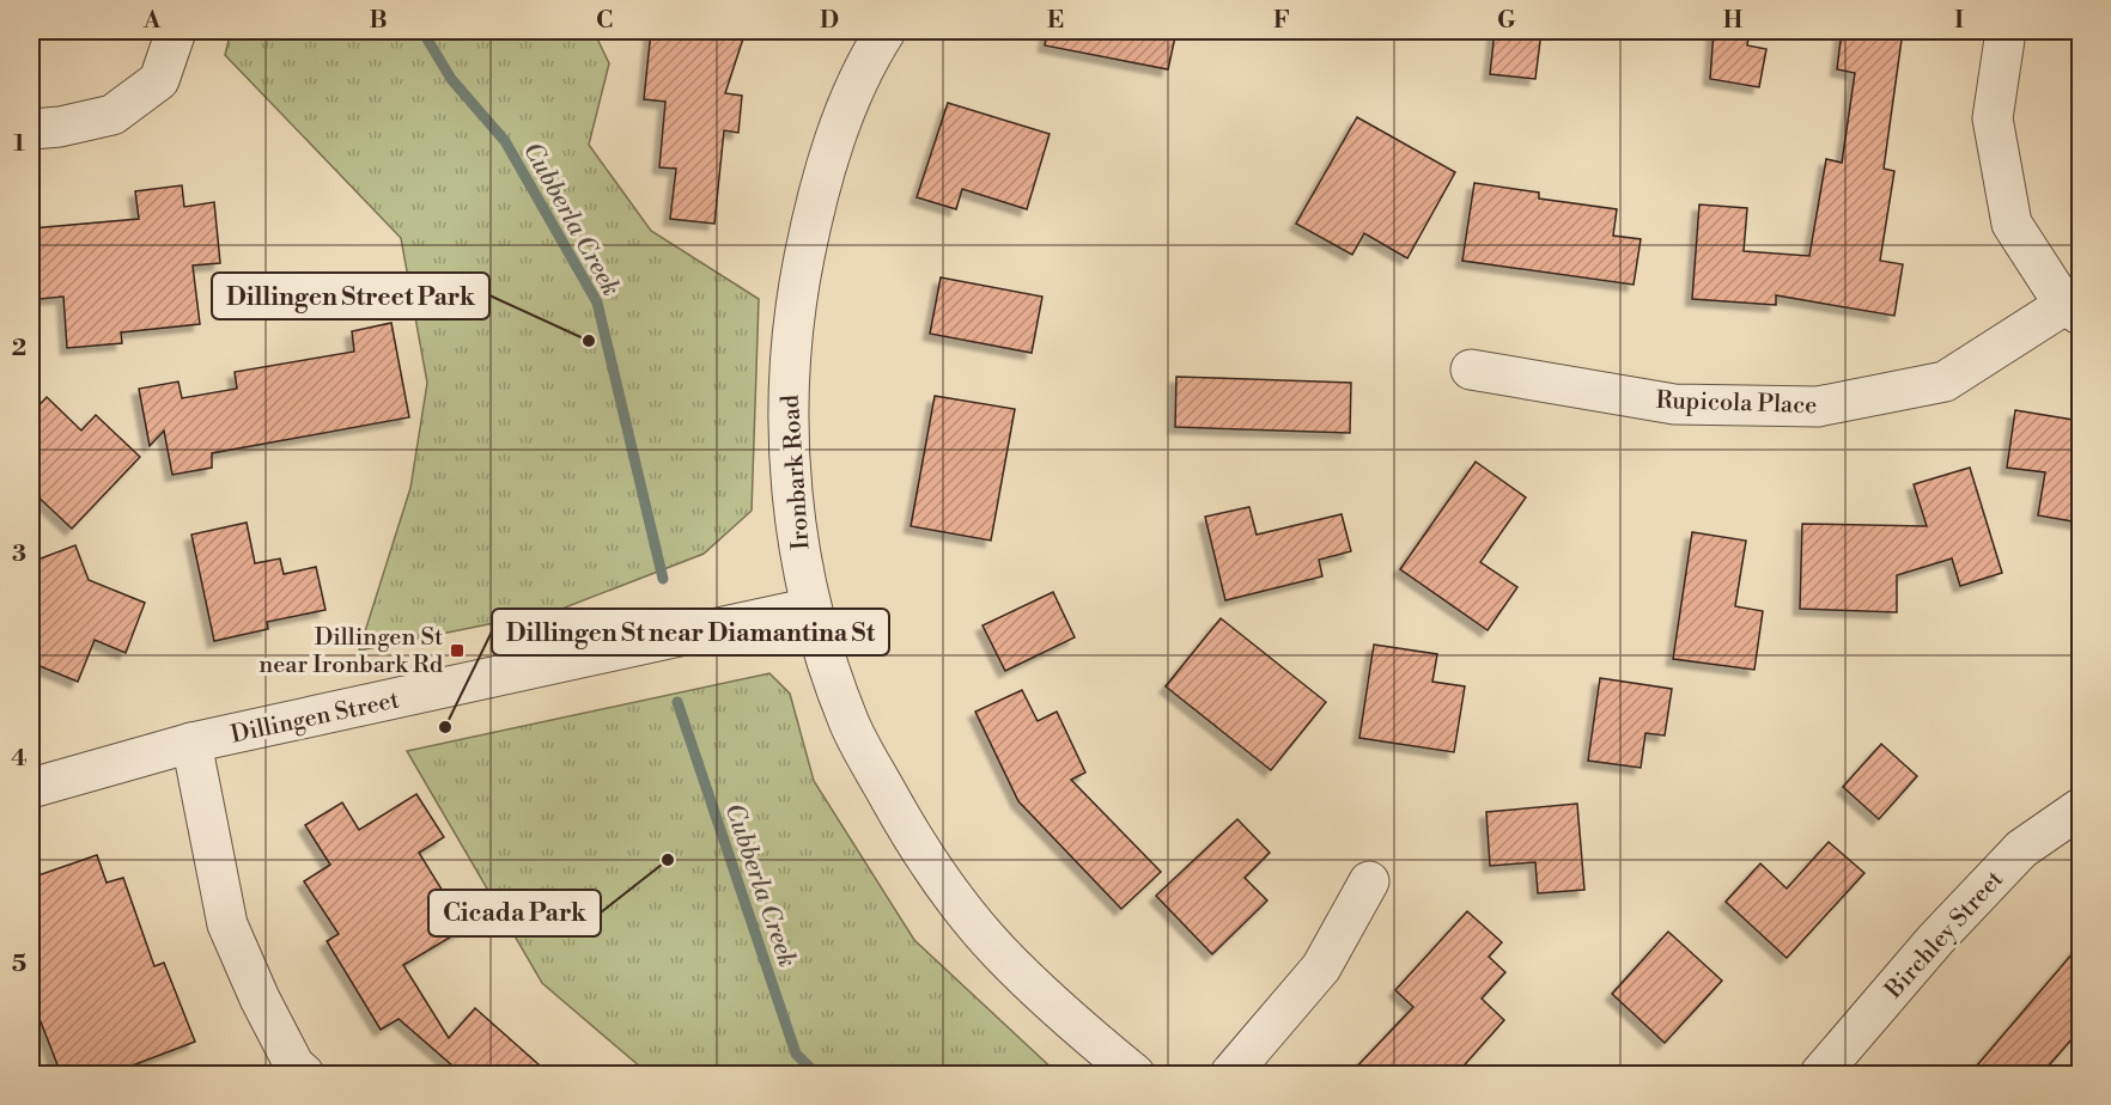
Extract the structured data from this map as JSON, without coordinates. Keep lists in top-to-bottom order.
{
  "streets": {
    "street": [
      "Rupicola Place",
      "Ironbark Road",
      "Dillingen Street",
      "Birchley Street"
    ]
  },
  "crossings": [
    ["Ironbark Road", "Dillingen Street"]
  ],
  "water": ["Cubberla Creek"],
  "places": {
    "other": ["Dillingen Street Park", "Dillingen St near Diamantina St", "Cicada Park"],
    "transit": ["Dillingen St near Ironbark Rd"]
  },
  "grid": {
    "columns": [
      "A",
      "B",
      "C",
      "D",
      "E",
      "F",
      "G",
      "H",
      "I"
    ],
    "rows": [
      "1",
      "2",
      "3",
      "4",
      "5"
    ]
  }
}
